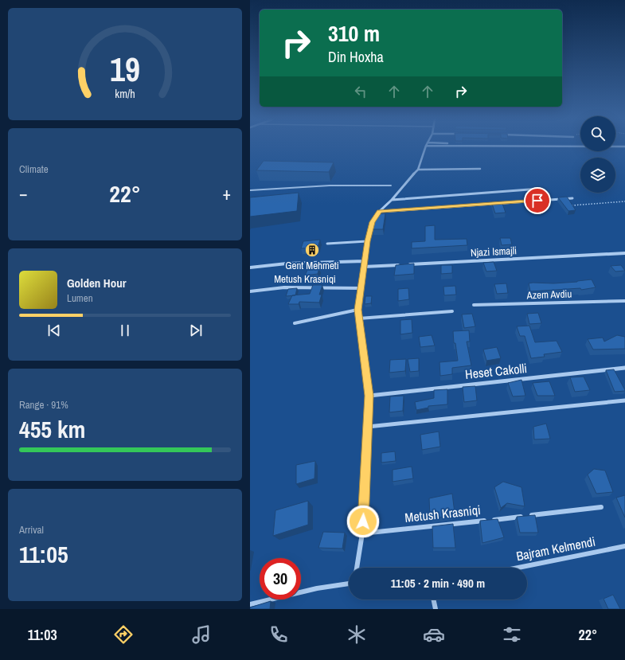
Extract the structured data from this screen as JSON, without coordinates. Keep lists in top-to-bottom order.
{
  "streets": {
    "street": [
      "Njazi Ismajli",
      "Metush Krasniqi",
      "Azem Avdiu",
      "Heset Cakolli",
      "Bajram Kelmendi"
    ]
  },
  "places": {
    "building": ["Gent Mehmeti"]
  },
  "page": {
    "turn": ["310 m", "Din Hoxha"],
    "tile": [
      "Climate",
      ["Range · 91%", "455 km"],
      ["Arrival", "11:05"]
    ],
    "heat": ["−", "22°", "+"],
    "song": ["Golden Hour", "Lumen"],
    "limit": "30",
    "trip": "11:05 · 2 min · 490 m",
    "tabs": ["11:03", "22°"],
    "gauge": ["19", "km/h"]
  }
}
